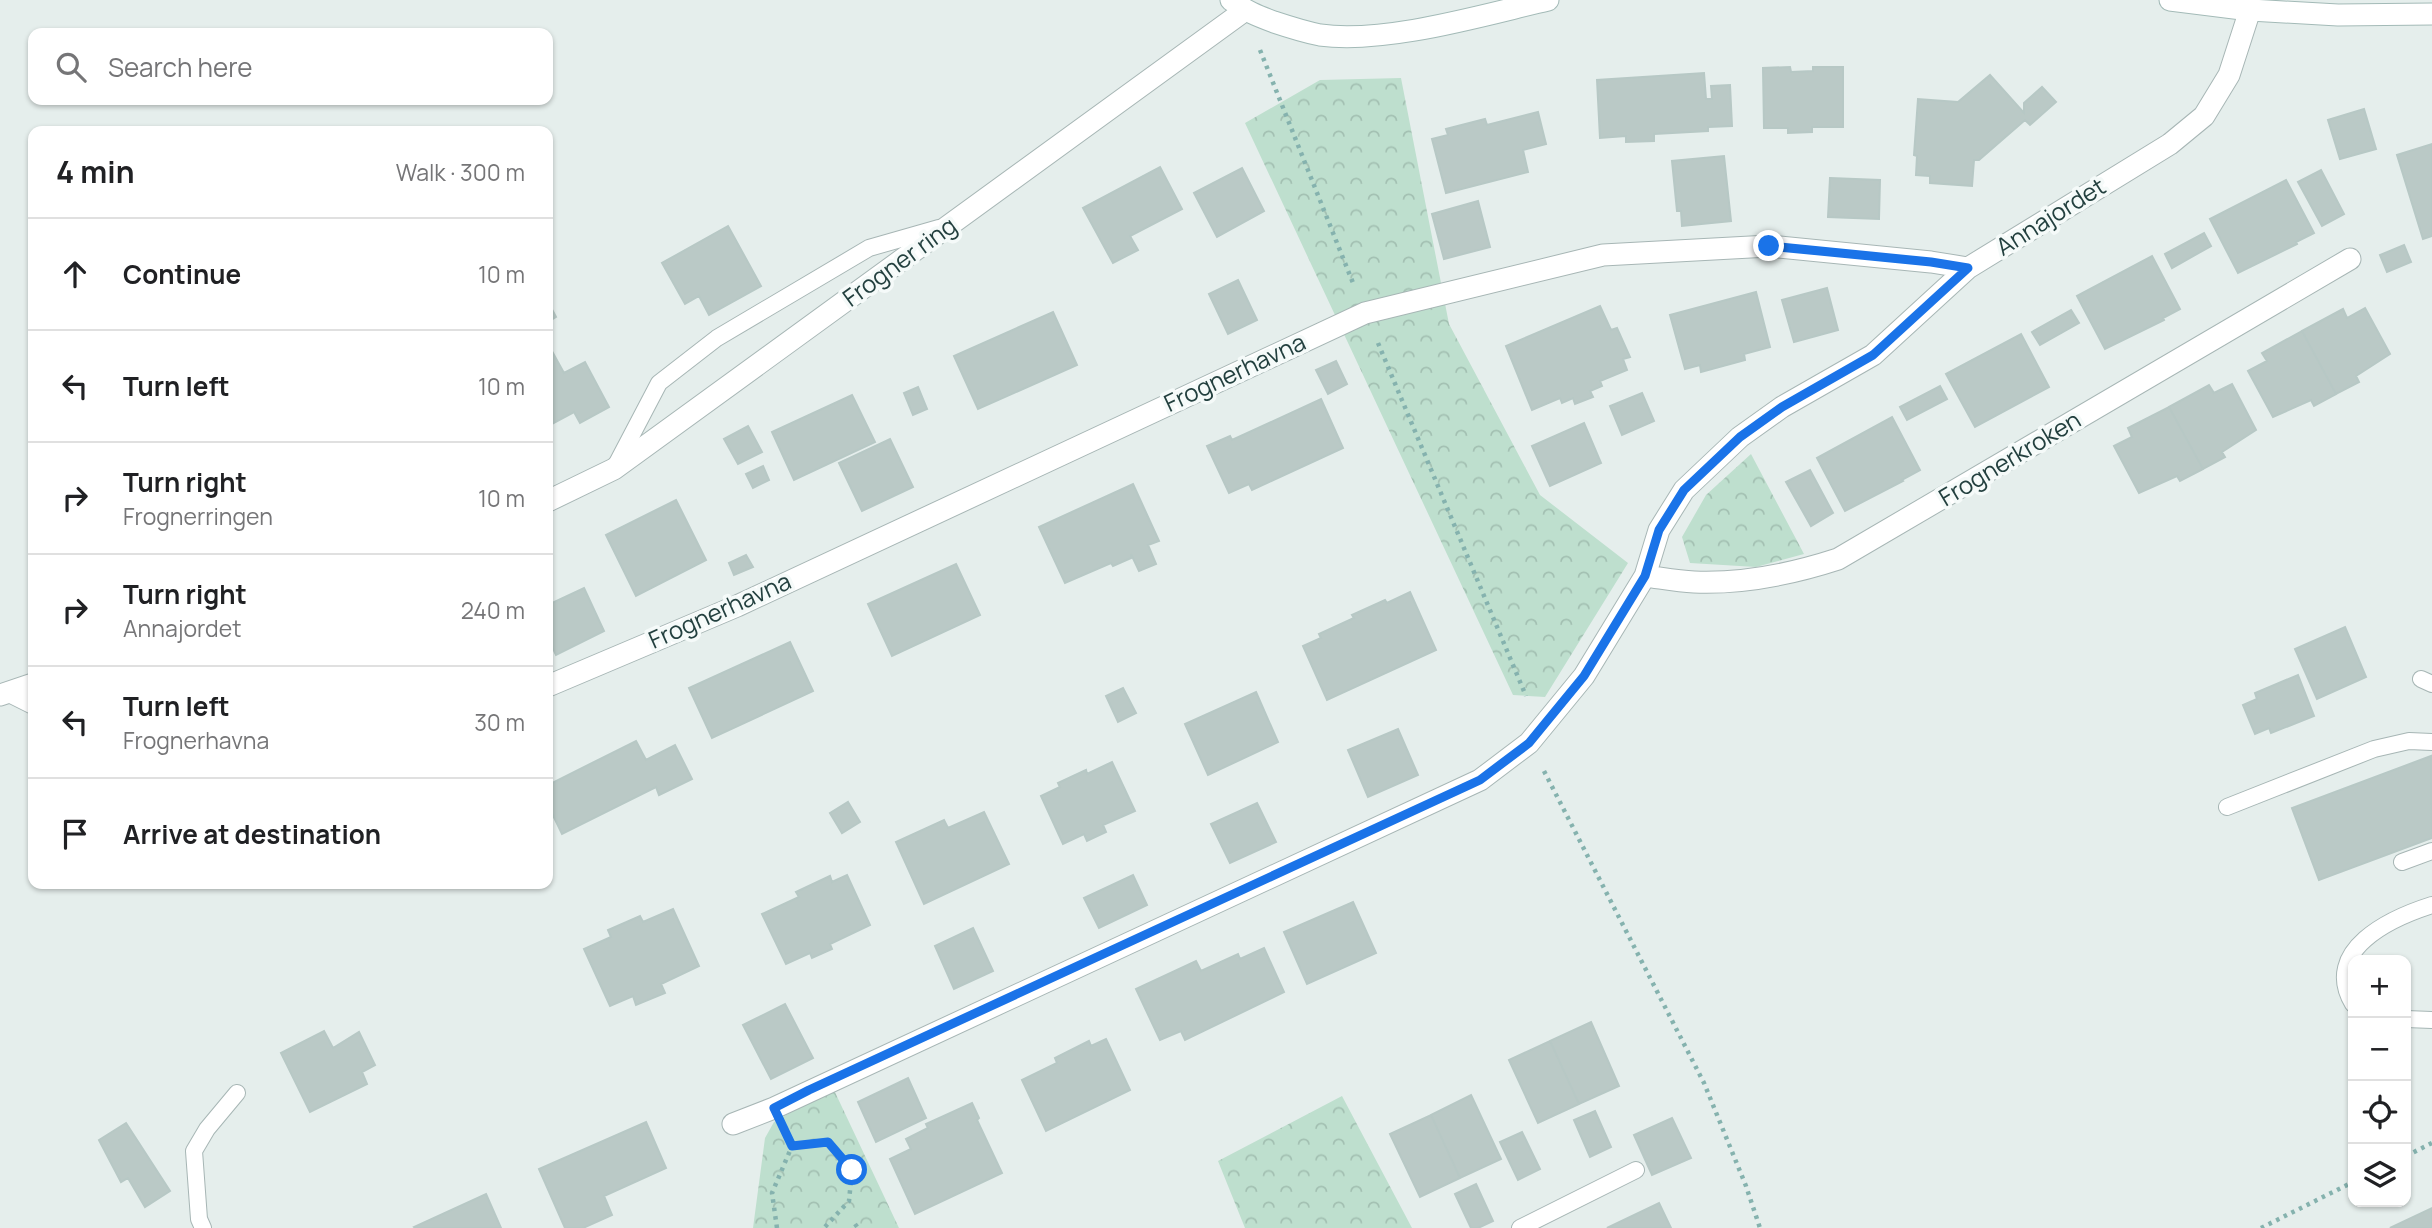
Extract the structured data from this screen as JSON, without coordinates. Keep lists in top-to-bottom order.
{
  "streets": {
    "street": [
      "Annajordet",
      "Frogner ring",
      "Frognerhavna",
      "Frognerkroken"
    ]
  },
  "crossings": [
    ["Annajordet", "Frognerhavna"],
    ["Annajordet", "Frognerkroken"]
  ],
  "page": {
    "search": "Search here",
    "heading": ["4 min", "Walk · 300 m"],
    "list": [
      ["Continue", "10 m"],
      ["Turn left", "10 m"],
      ["Turn right", "Frognerringen", "10 m"],
      ["Turn right", "Annajordet", "240 m"],
      ["Turn left", "Frognerhavna", "30 m"],
      "Arrive at destination"
    ],
    "map_buttons": ["+", "−"]
  }
}
